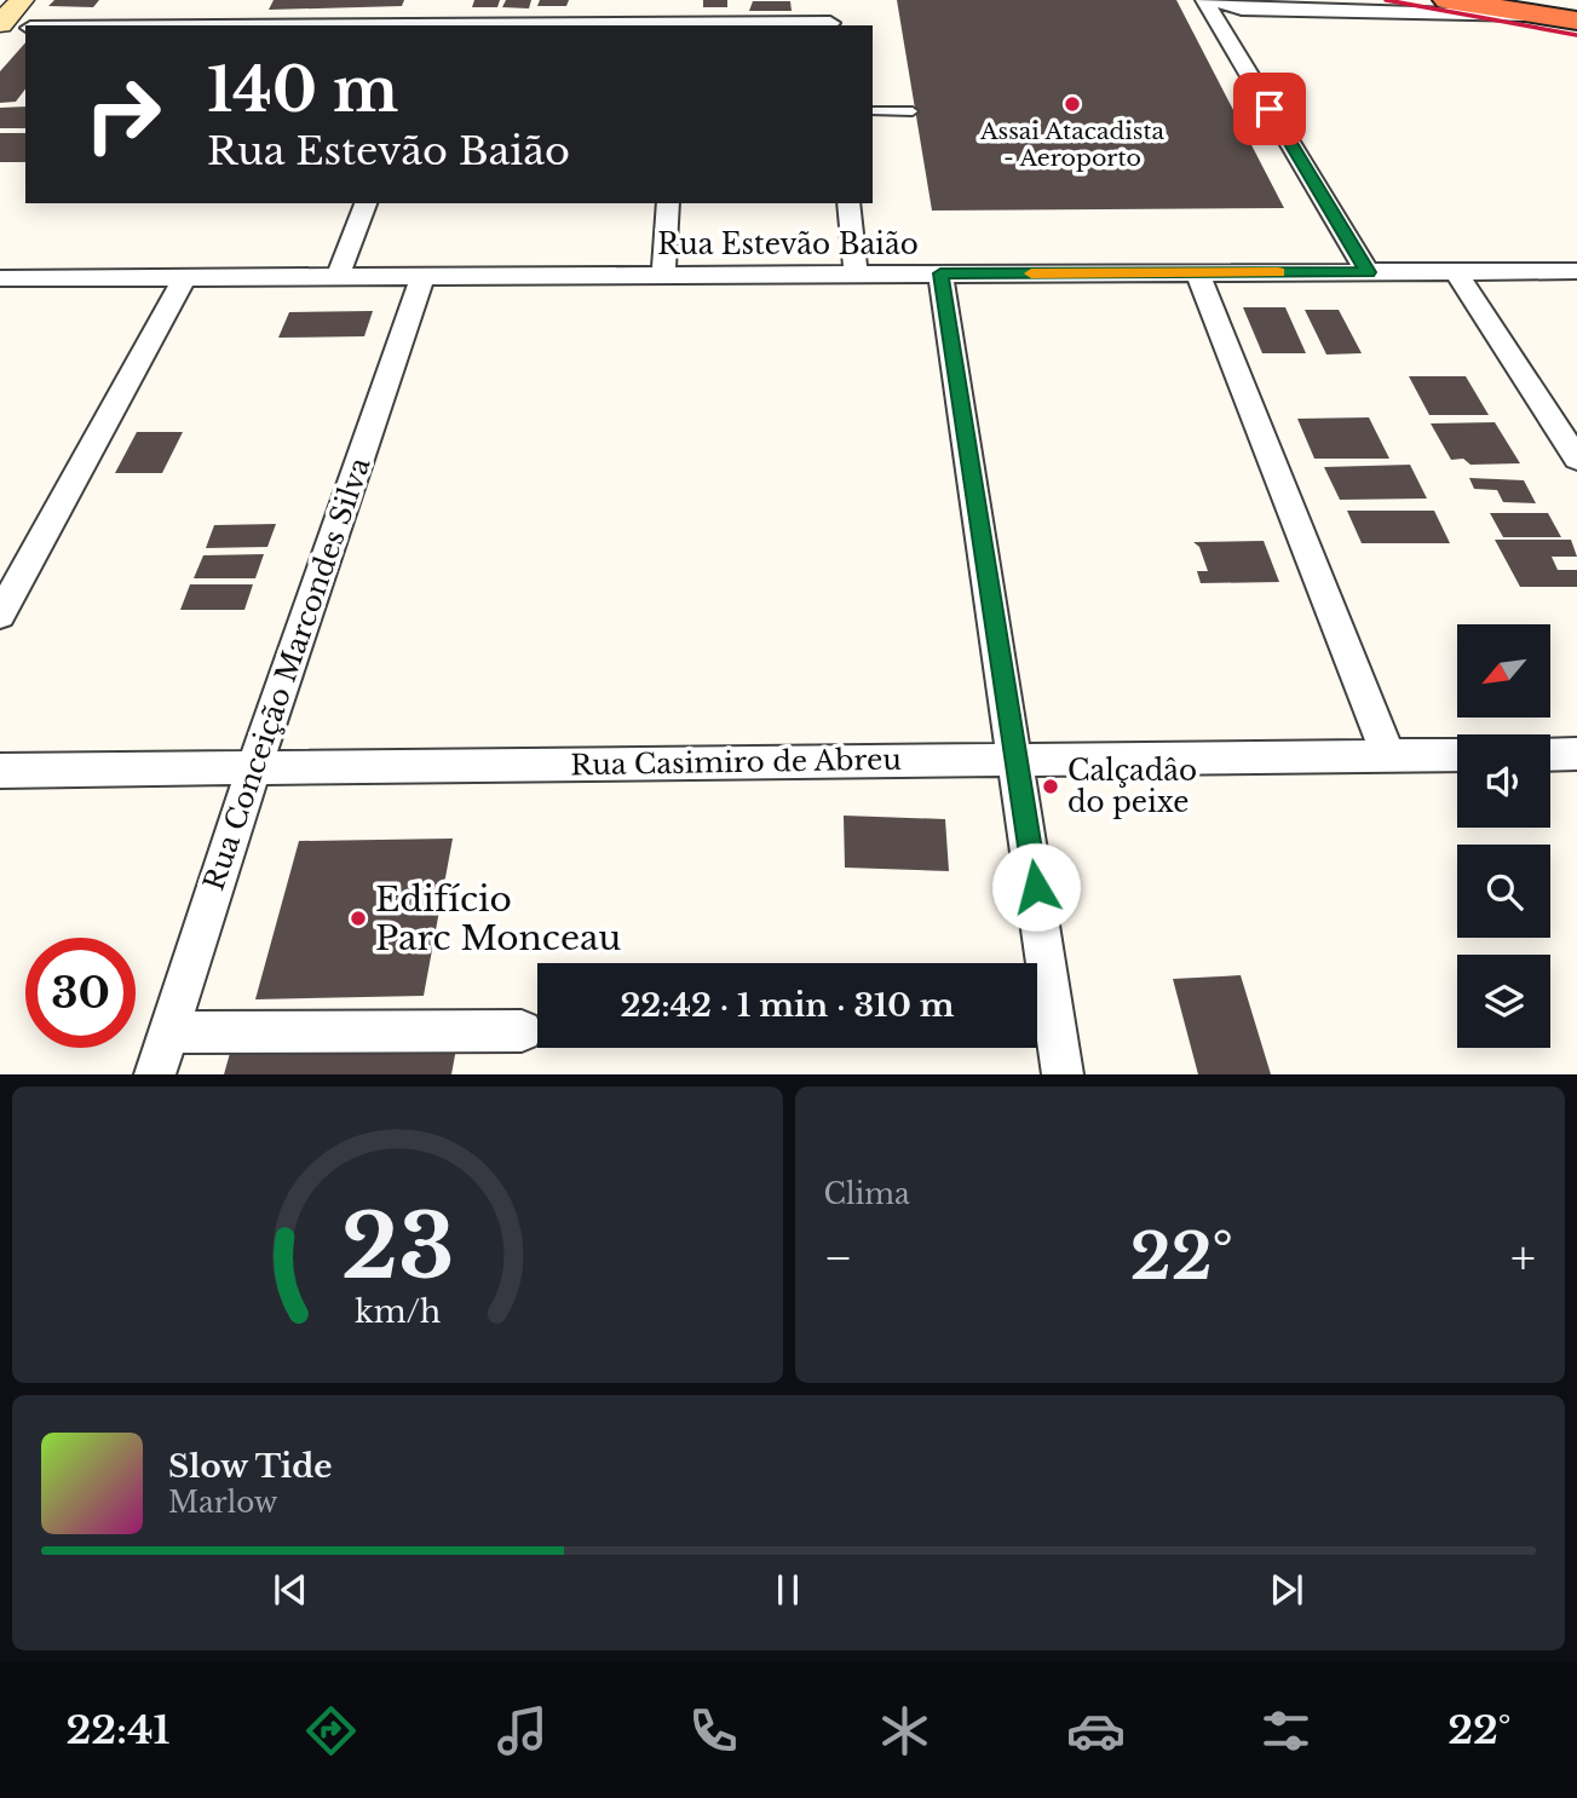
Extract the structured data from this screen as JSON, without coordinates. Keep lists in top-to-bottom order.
{
  "streets": {
    "street": ["Rua Estevão Baião", "Rua Conceição Marcondes Silva", "Rua Casimiro de Abreu"]
  },
  "crossings": [
    ["Rua Estevão Baião", "Rua Conceição Marcondes Silva"],
    ["Rua Conceição Marcondes Silva", "Rua Casimiro de Abreu"]
  ],
  "places": ["Assai Atacadista - Aeroporto", "Calçadâo do peixe", "Edifício Parc Monceau"],
  "north": "bottom left",
  "page": {
    "turn": ["140 m", "Rua Estevão Baião"],
    "limit": "30",
    "trip": "22:42 · 1 min · 310 m",
    "tile": "Clima",
    "heat": ["−", "22°", "+"],
    "song": ["Slow Tide", "Marlow"],
    "tabs": ["22:41", "22°"],
    "gauge": ["23", "km/h"]
  }
}
